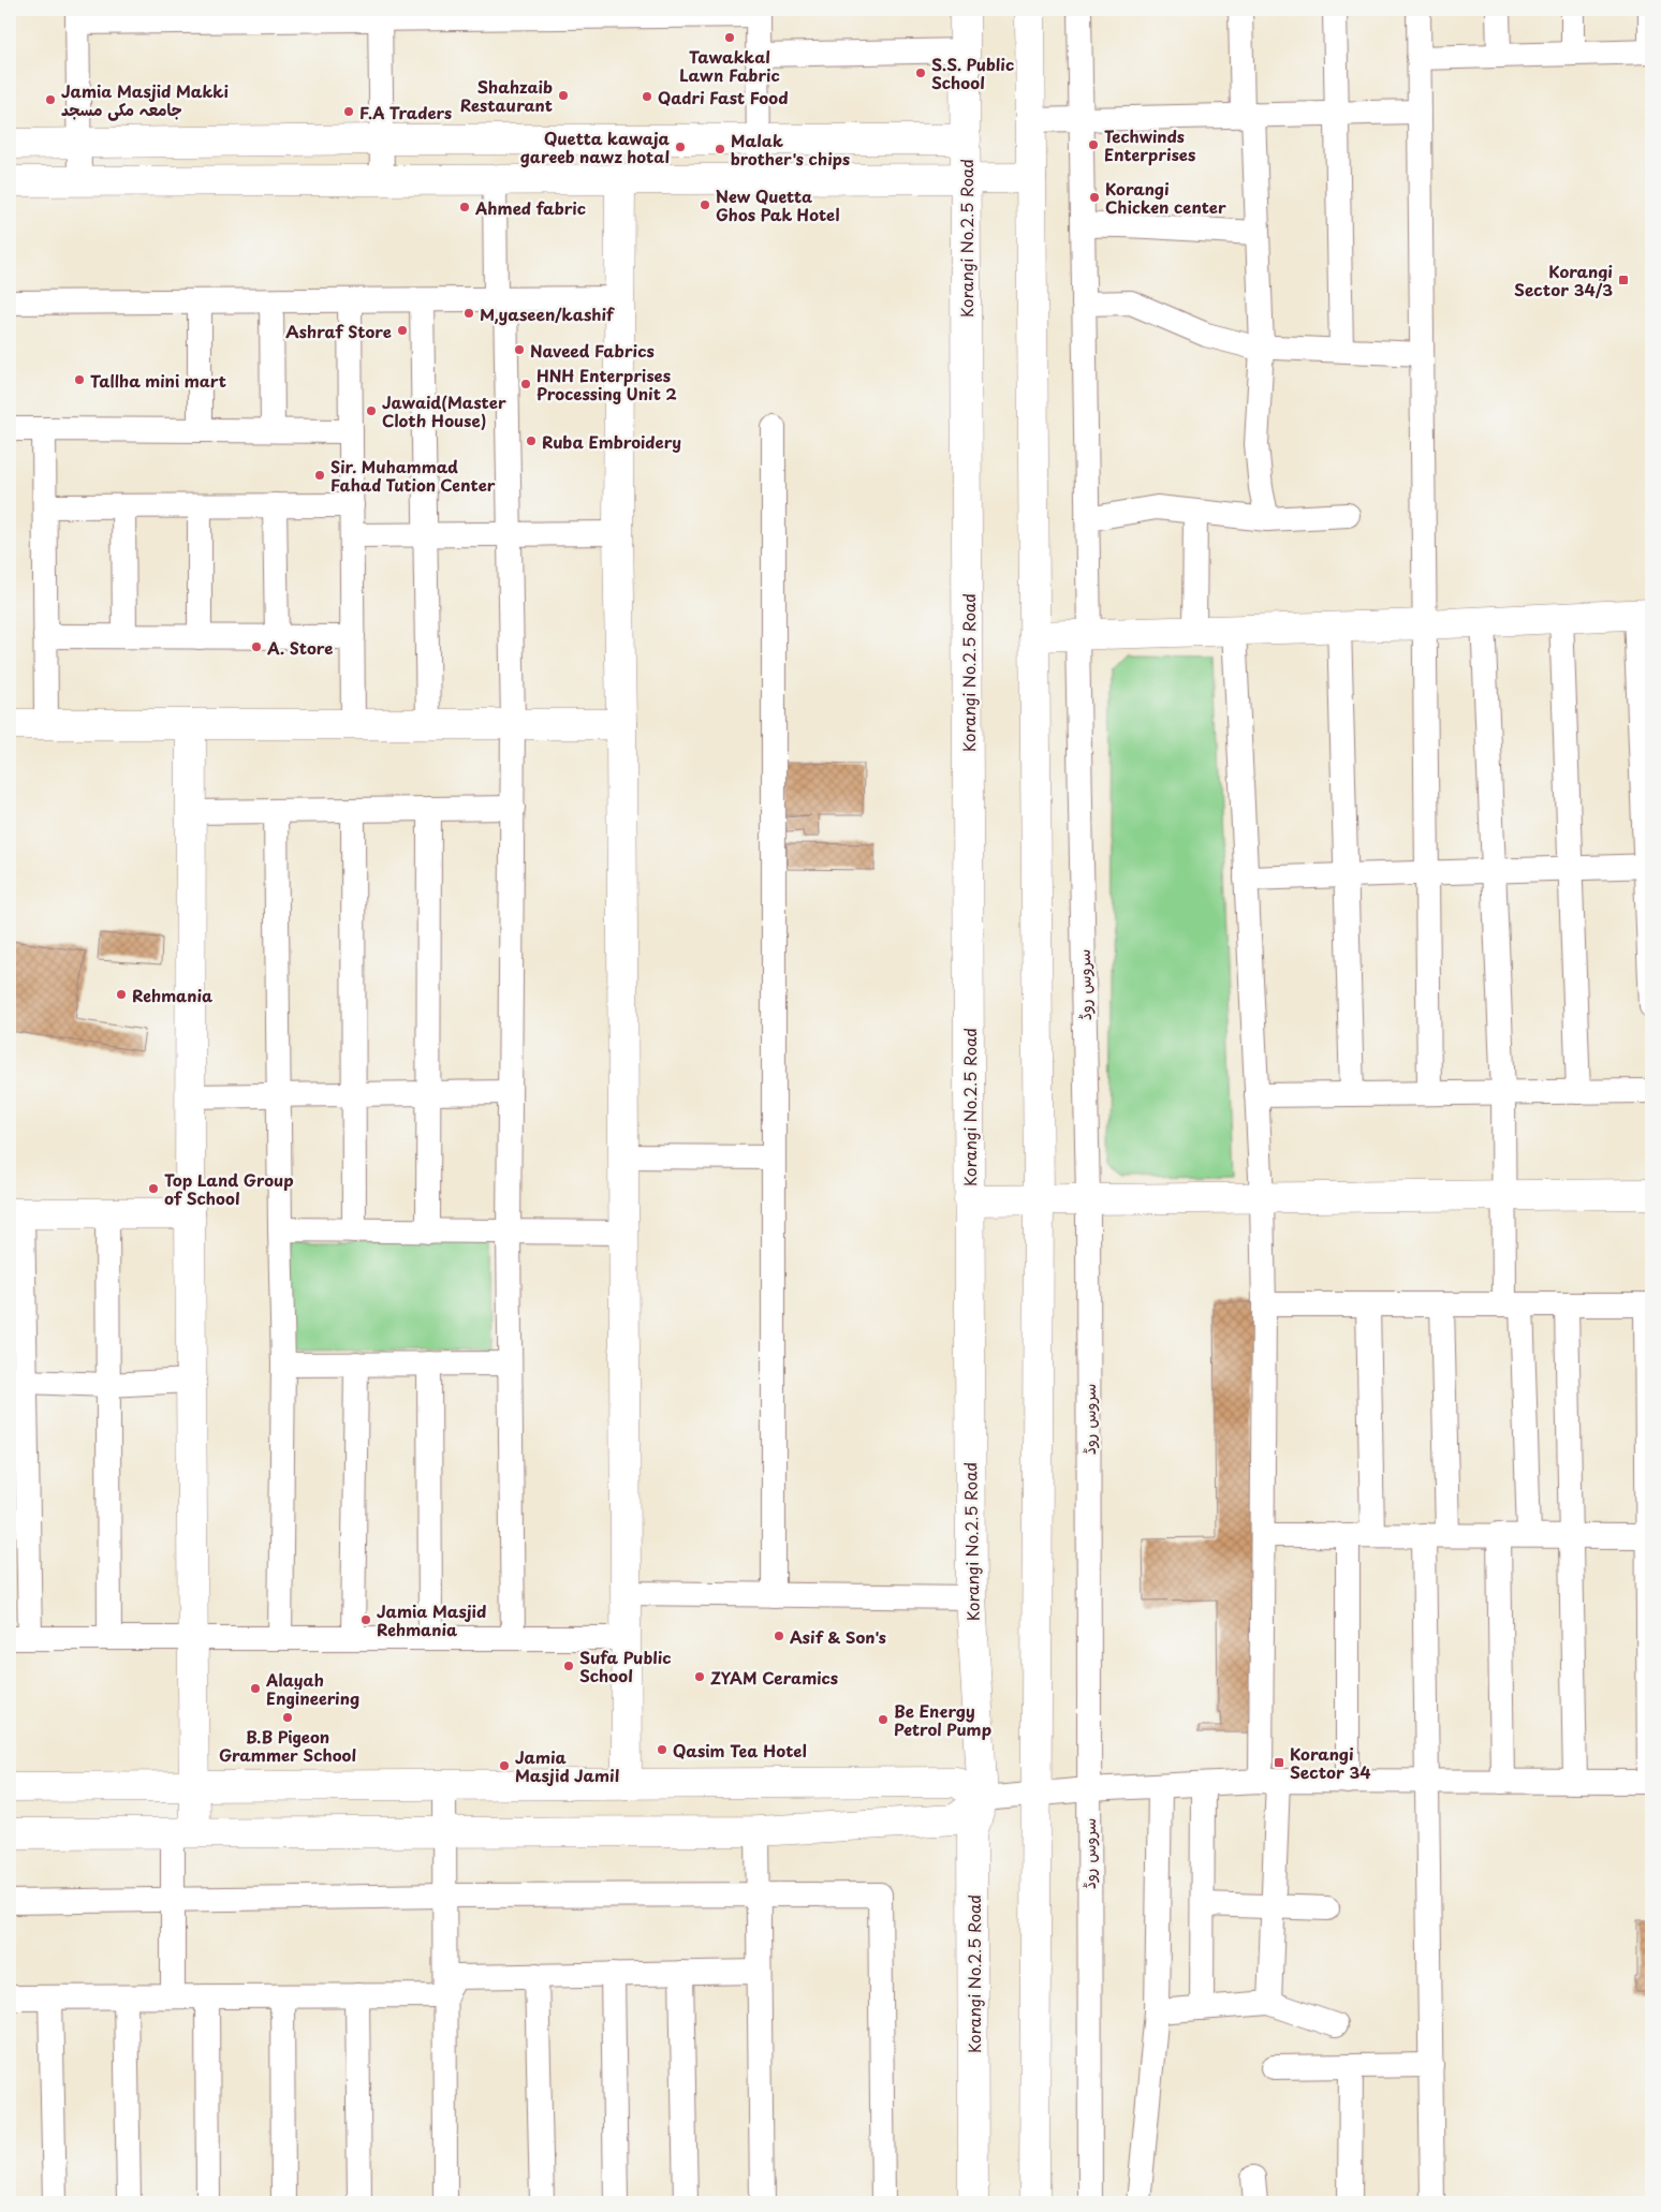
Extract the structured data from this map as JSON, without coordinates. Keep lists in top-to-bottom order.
{
  "streets": {
    "street": ["Korangi No.2.5 Road", "سروس روڈ"]
  },
  "places": {
    "other": [
      "Tawakkal Lawn Fabric",
      "S.S. Public School",
      "Shahzaib Restaurant",
      "Qadri Fast Food",
      "Jamia Masjid Makki جامعہ مکی مسجد",
      "F.A Traders",
      "Techwinds Enterprises",
      "Quetta kawaja gareeb nawz hotal",
      "Malak brother's chips",
      "Korangi Chicken center",
      "New Quetta Ghos Pak Hotel",
      "Ahmed fabric",
      "M,yaseen/kashif",
      "Ashraf Store",
      "Naveed Fabrics",
      "Tallha mini mart",
      "HNH Enterprises Processing Unit 2",
      "Jawaid(Master Cloth House)",
      "Ruba Embroidery",
      "Sir. Muhammad Fahad Tution Center",
      "A. Store",
      "Rehmania",
      "Top Land Group of School",
      "Jamia Masjid Rehmania",
      "Asif & Son's",
      "Sufa Public School",
      "ZYAM Ceramics",
      "Alayah Engineering",
      "B.B Pigeon Grammer School",
      "Be Energy Petrol Pump",
      "Qasim Tea Hotel",
      "Jamia Masjid Jamil"
    ],
    "transit": ["Korangi Sector 34/3", "Korangi Sector 34"]
  }
}
